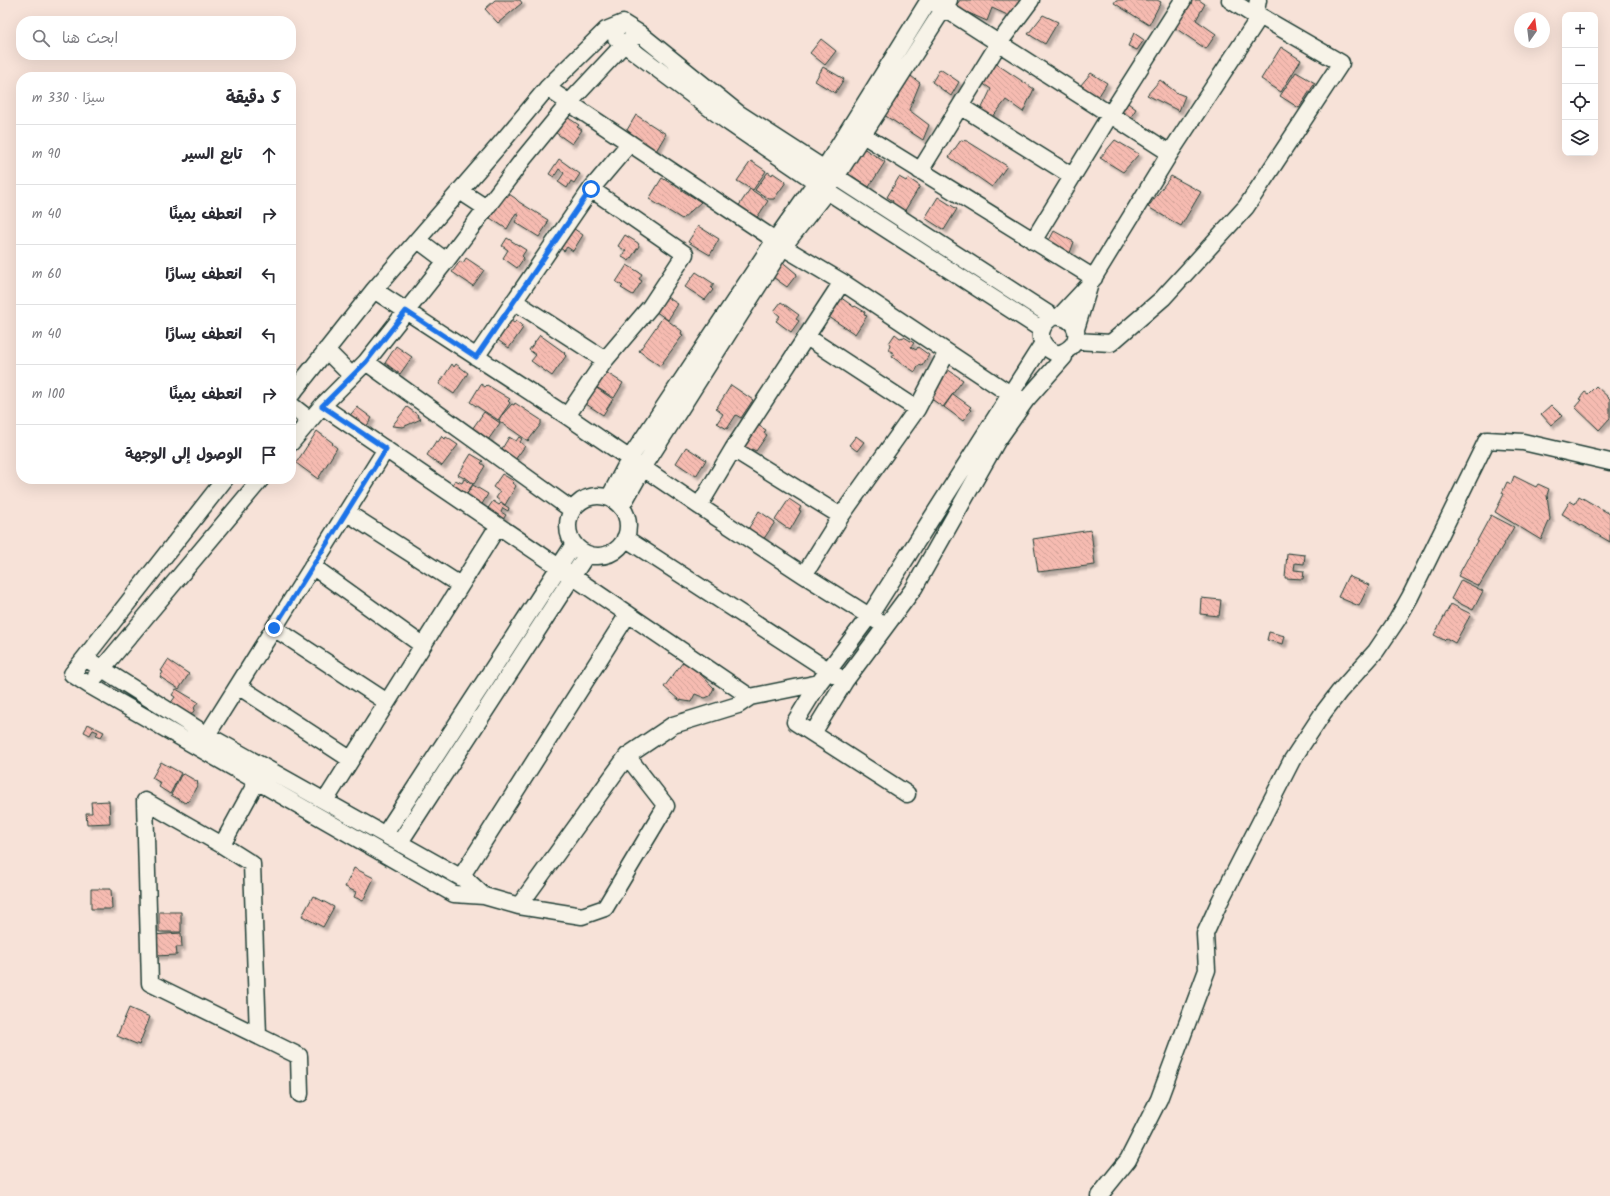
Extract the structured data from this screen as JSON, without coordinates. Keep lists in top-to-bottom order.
{
  "north": "top",
  "page": {
    "map_buttons": ["+", "−"],
    "search": "ابحث هنا",
    "heading": ["5 دقيقة", "سيرًا · 330 m"],
    "list": [
      ["تابع السير", "90 m"],
      ["انعطف يمينًا", "40 m"],
      ["انعطف يسارًا", "60 m"],
      ["انعطف يسارًا", "40 m"],
      ["انعطف يمينًا", "100 m"],
      "الوصول إلى الوجهة"
    ]
  }
}
